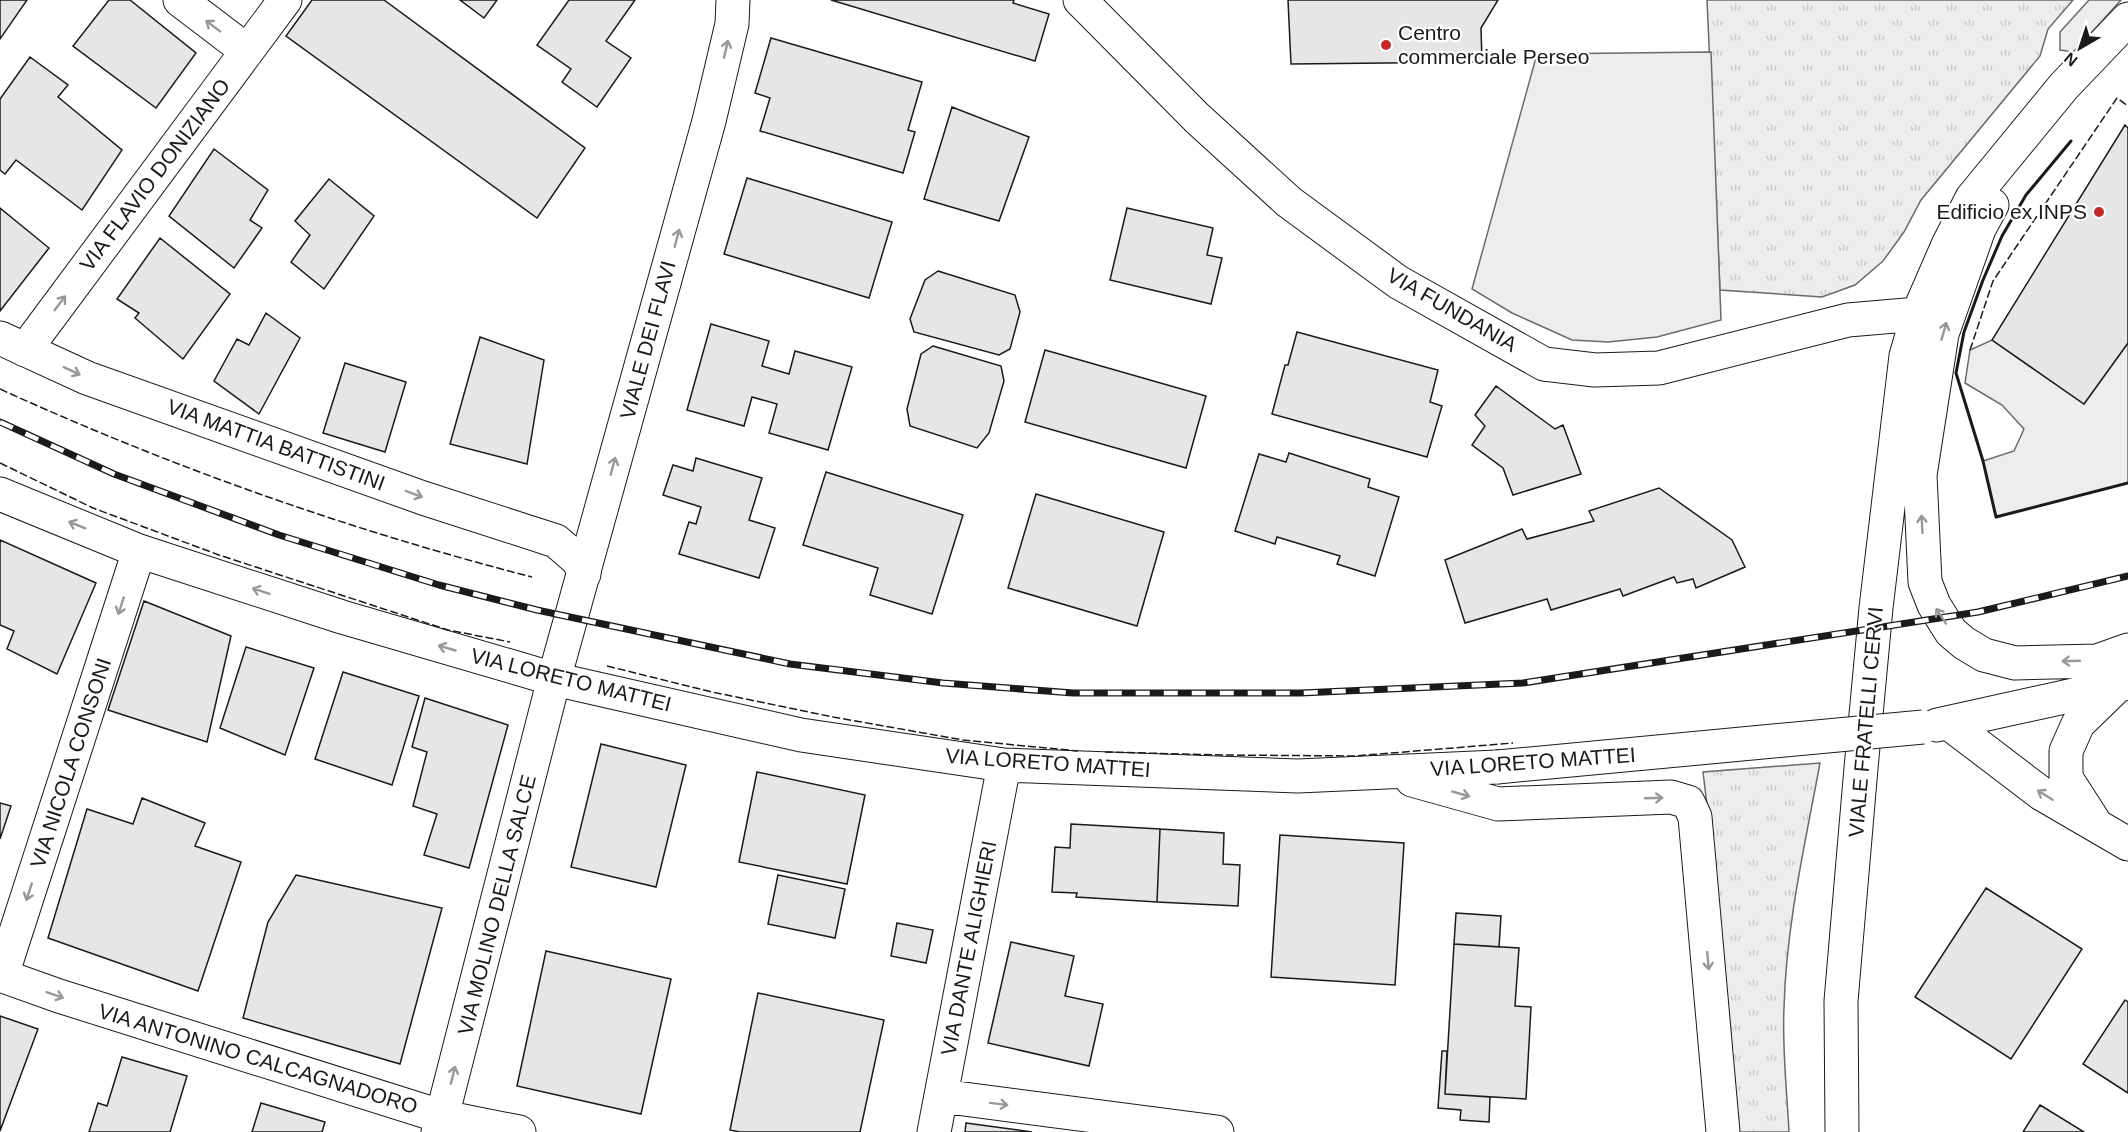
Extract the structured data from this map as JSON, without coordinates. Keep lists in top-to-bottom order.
{
  "streets": {
    "street": [
      "VIA FLAVIO DONIZIANO",
      "VIA FUNDANIA",
      "VIALE DEI FLAVI",
      "VIA MATTIA BATTISTINI",
      "VIA LORETO MATTEI",
      "VIALE FRATELLI CERVI",
      "VIA NICOLA CONSONI",
      "VIA MOLINO DELLA SALCE",
      "VIA DANTE ALIGHIERI",
      "VIA ANTONINO CALCAGNADORO"
    ]
  },
  "crossings": [
    ["VIA FLAVIO DONIZIANO", "VIA MATTIA BATTISTINI"],
    ["VIA FUNDANIA", "VIALE FRATELLI CERVI"],
    ["VIALE DEI FLAVI", "VIA MATTIA BATTISTINI"],
    ["VIALE DEI FLAVI", "VIA LORETO MATTEI"],
    ["VIALE DEI FLAVI", "VIA MOLINO DELLA SALCE"],
    ["VIA LORETO MATTEI", "VIA NICOLA CONSONI"],
    ["VIA LORETO MATTEI", "VIA MOLINO DELLA SALCE"],
    ["VIA LORETO MATTEI", "VIA DANTE ALIGHIERI"],
    ["VIA NICOLA CONSONI", "VIA ANTONINO CALCAGNADORO"],
    ["VIA MOLINO DELLA SALCE", "VIA ANTONINO CALCAGNADORO"]
  ],
  "one_way": [
    "VIA FLAVIO DONIZIANO",
    "VIALE DEI FLAVI",
    "VIA MATTIA BATTISTINI",
    "VIA NICOLA CONSONI",
    "VIA MOLINO DELLA SALCE",
    "VIA ANTONINO CALCAGNADORO"
  ],
  "places": ["Centro commerciale Perseo", "Edificio ex INPS"],
  "north": "bottom left"
}
